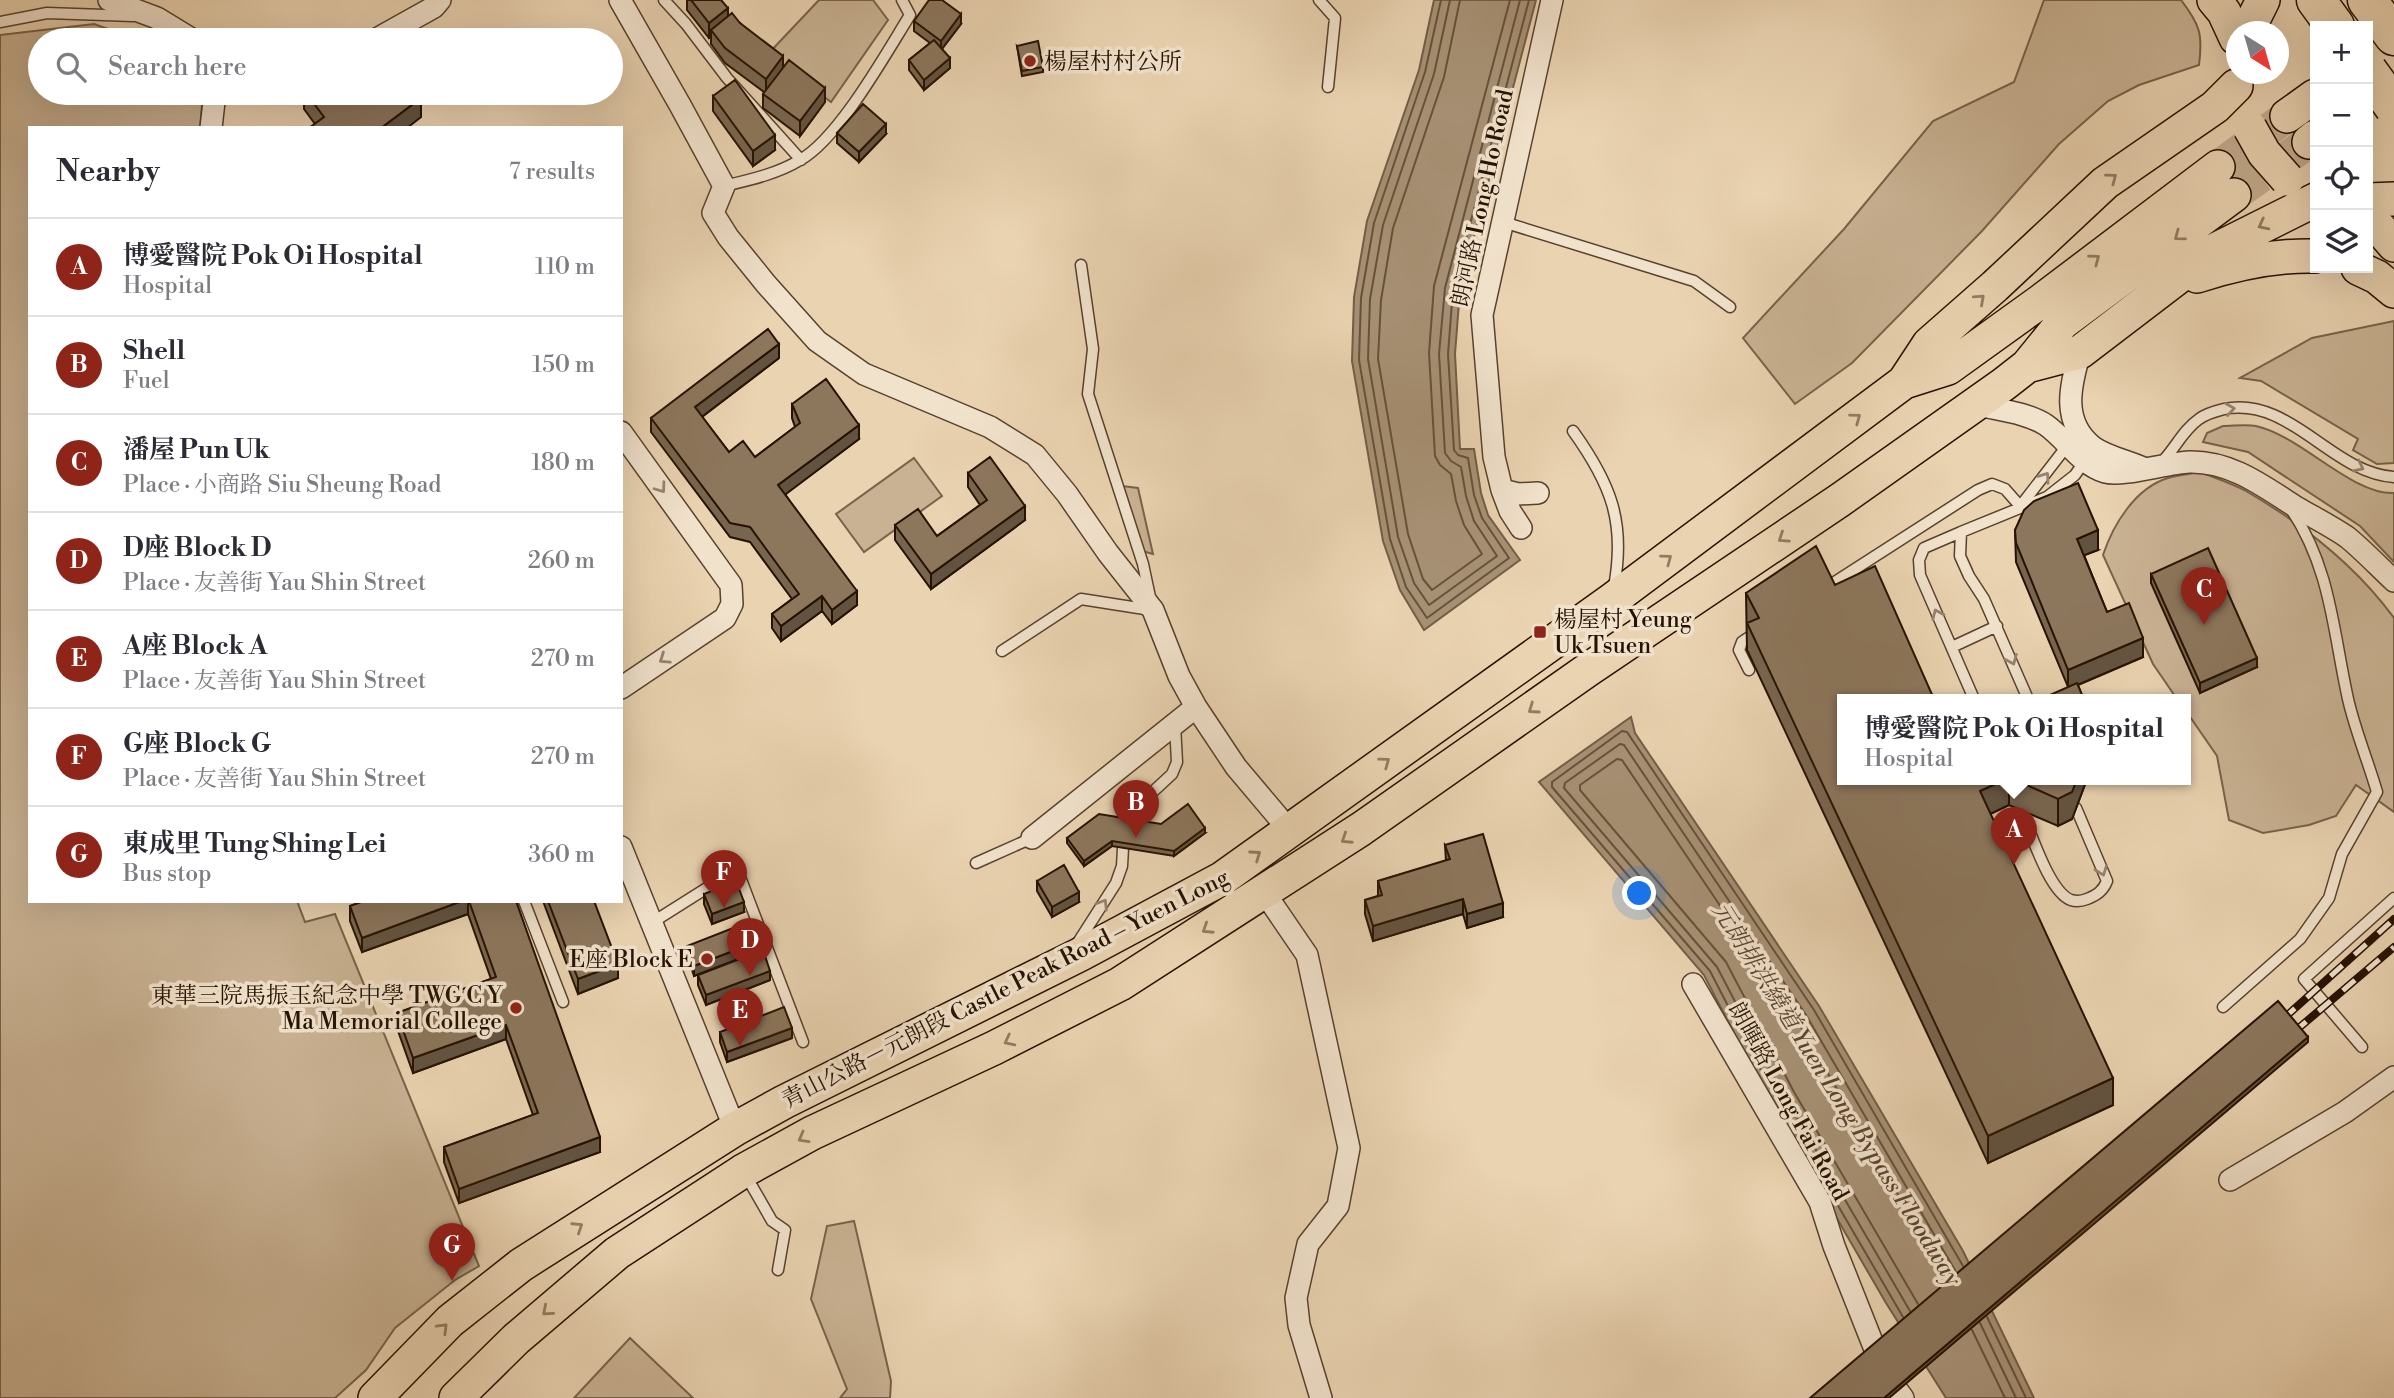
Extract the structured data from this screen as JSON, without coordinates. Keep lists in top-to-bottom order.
{
  "streets": {
    "main road": ["青山公路－元朗段 Castle Peak Road – Yuen Long"],
    "street": ["朗河路 Long Ho Road", "朗暉路 Long Fai Road"]
  },
  "water": ["元朗排洪繞道 Yuen Long Bypass Floodway"],
  "places": {
    "other": ["楊屋村村公所", "E座 Block E", "東華三院馬振玉紀念中學 TWG C Y Ma Memorial College"],
    "transit": ["楊屋村 Yeung Uk Tsuen"]
  },
  "north": "bottom right",
  "page": {
    "map_buttons": ["+", "−"],
    "search": "Search here",
    "heading": ["Nearby", "7 results"],
    "list": [
      {
        "mark": "A",
        "name": "博愛醫院 Pok Oi Hospital",
        "note": "Hospital",
        "value": "110 m"
      },
      {
        "mark": "B",
        "name": "Shell",
        "note": "Fuel",
        "value": "150 m"
      },
      {
        "mark": "C",
        "name": "潘屋 Pun Uk",
        "note": "Place · 小商路 Siu Sheung Road",
        "value": "180 m"
      },
      {
        "mark": "D",
        "name": "D座 Block D",
        "note": "Place · 友善街 Yau Shin Street",
        "value": "260 m"
      },
      {
        "mark": "E",
        "name": "A座 Block A",
        "note": "Place · 友善街 Yau Shin Street",
        "value": "270 m"
      },
      {
        "mark": "F",
        "name": "G座 Block G",
        "note": "Place · 友善街 Yau Shin Street",
        "value": "270 m"
      },
      {
        "mark": "G",
        "name": "東成里 Tung Shing Lei",
        "note": "Bus stop",
        "value": "360 m"
      }
    ],
    "pins": [
      "C",
      "B",
      "A",
      "F",
      "D",
      "E",
      "G"
    ],
    "popup": ["博愛醫院 Pok Oi Hospital", "Hospital"]
  }
}
